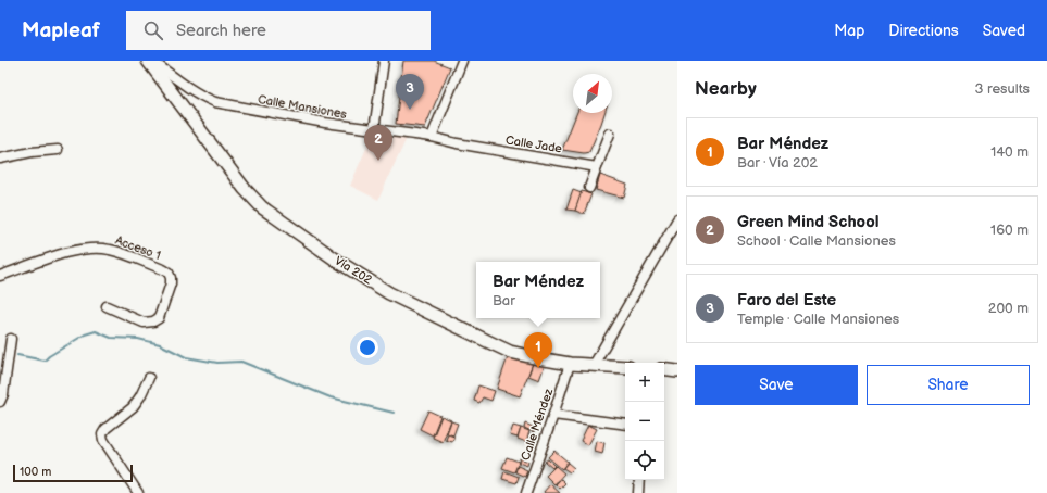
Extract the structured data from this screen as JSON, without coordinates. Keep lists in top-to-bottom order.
{
  "streets": {
    "main road": ["Vía 202"],
    "street": [
      "Calle Mansiones",
      "Calle Jade",
      "Acceso 1",
      "Calle Méndez"
    ]
  },
  "crossings": [
    ["Calle Mansiones", "Calle Jade"],
    ["Vía 202", "Calle Méndez"]
  ],
  "scale_bar": "100 m",
  "north": "top right",
  "page": {
    "header": "Mapleaf",
    "search": "Search here",
    "nav": ["Map", "Directions", "Saved"],
    "heading": ["Nearby", "3 results"],
    "pins": ["3", "2", "1"],
    "list": [
      {
        "mark": "1",
        "name": "Bar Méndez",
        "note": "Bar · Vía 202",
        "value": "140 m"
      },
      {
        "mark": "2",
        "name": "Green Mind School",
        "note": "School · Calle Mansiones",
        "value": "160 m"
      },
      {
        "mark": "3",
        "name": "Faro del Este",
        "note": "Temple · Calle Mansiones",
        "value": "200 m"
      }
    ],
    "popup": ["Bar Méndez", "Bar"],
    "buttons": ["Save", "Share"],
    "map_buttons": ["+", "−"],
    "scale": "100 m"
  }
}
